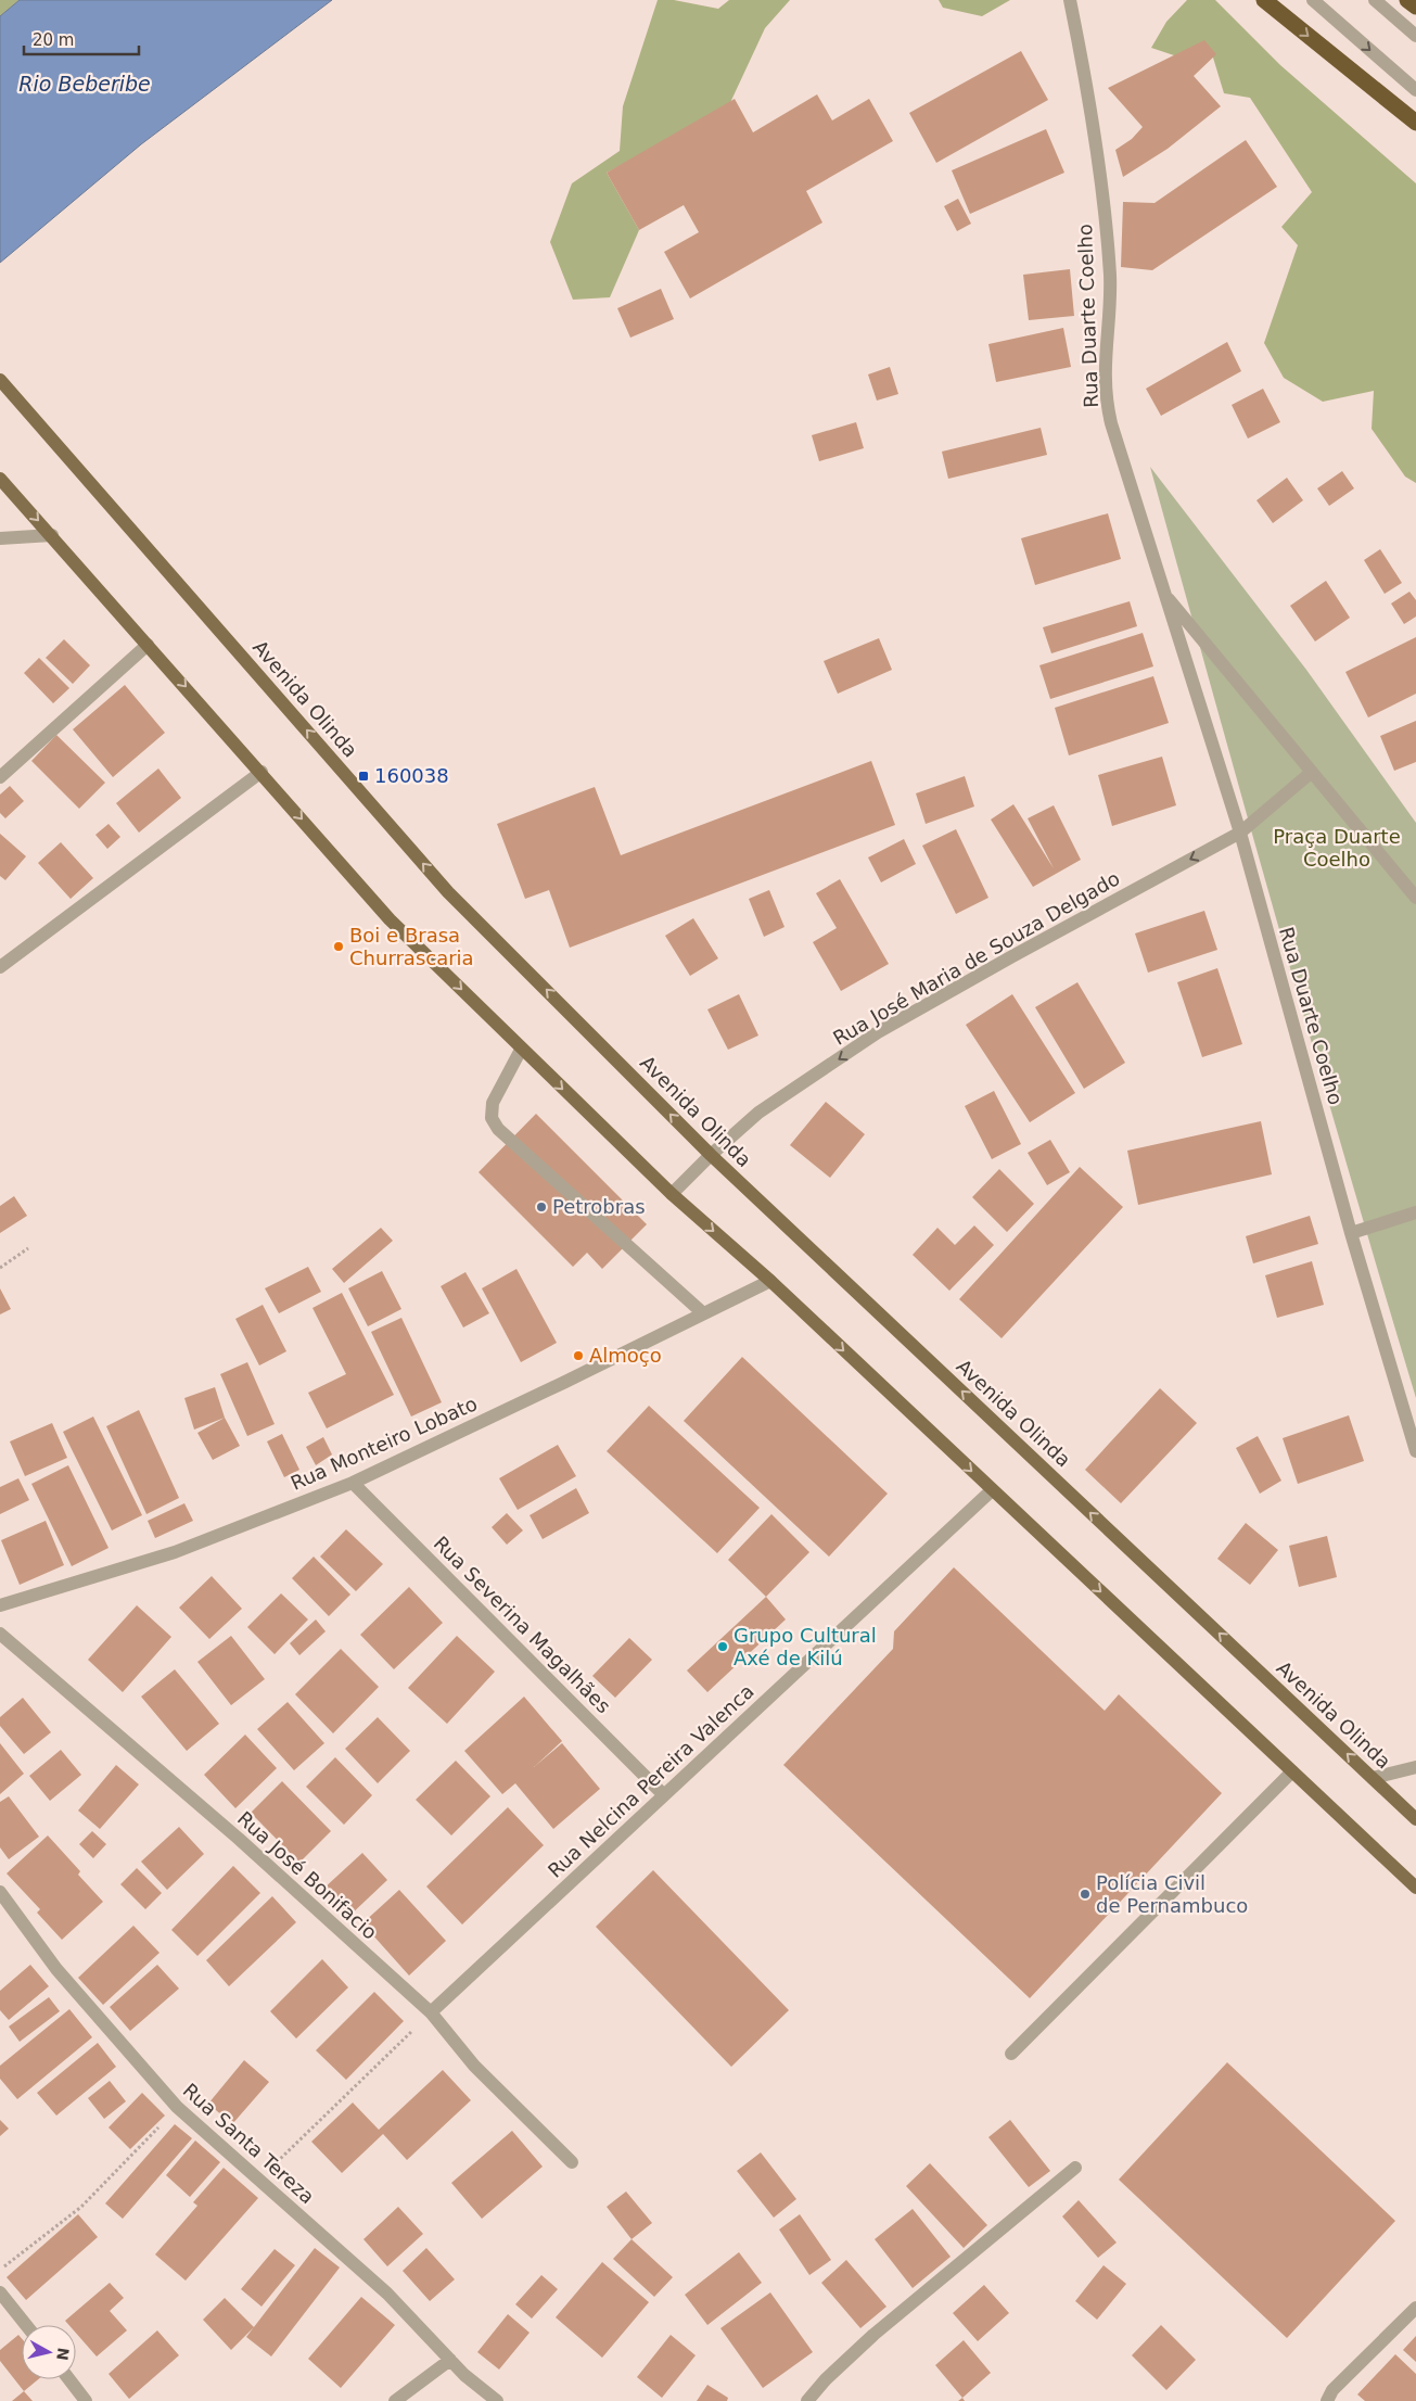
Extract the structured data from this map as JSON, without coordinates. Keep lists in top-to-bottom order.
{
  "streets": {
    "main road": ["Avenida Olinda"],
    "street": [
      "Rua Duarte Coelho",
      "Rua José Maria de Souza Delgado",
      "Rua Monteiro Lobato",
      "Rua Severina Magalhães",
      "Rua Nelcina Pereira Valenca",
      "Rua José Bonifacio",
      "Rua Santa Tereza"
    ]
  },
  "crossings": [
    ["Rua Duarte Coelho", "Rua José Maria de Souza Delgado"],
    ["Avenida Olinda", "Rua José Maria de Souza Delgado"],
    ["Rua Monteiro Lobato", "Rua Severina Magalhães"],
    ["Rua Severina Magalhães", "Rua Nelcina Pereira Valenca"],
    ["Rua Nelcina Pereira Valenca", "Rua José Bonifacio"]
  ],
  "one_way": ["Rua José Maria de Souza Delgado"],
  "water": ["Rio Beberibe"],
  "parks": ["Praça Duarte Coelho"],
  "places": {
    "transit": ["160038"],
    "other": [
      "Boi e Brasa Churrascaria",
      "Petrobras",
      "Almoço",
      "Grupo Cultural Axé de Kilú",
      "Polícia Civil de Pernambuco"
    ]
  },
  "scale_bar": "20 m",
  "north": "right"
}
